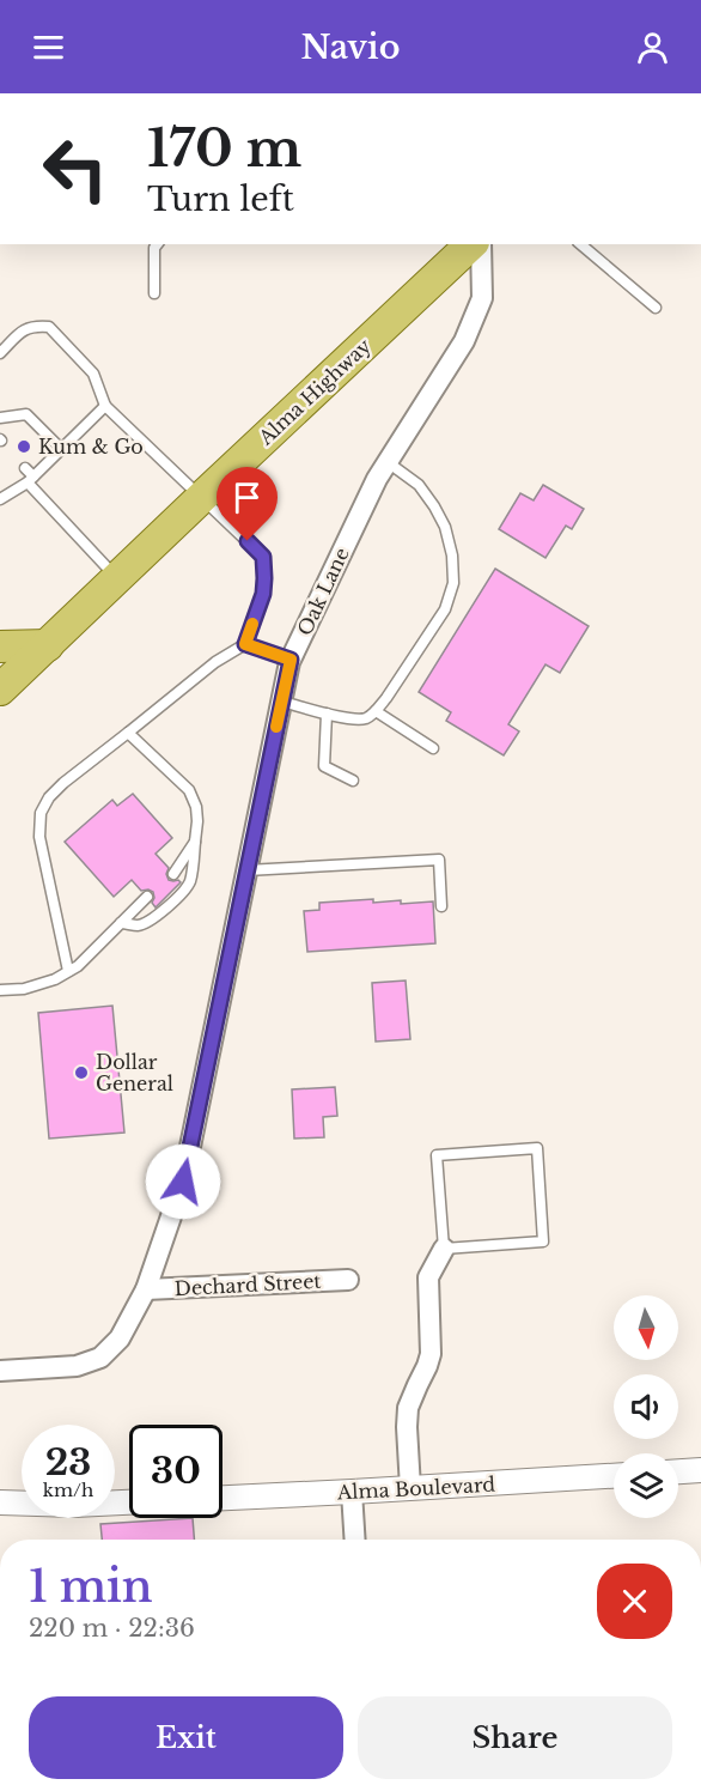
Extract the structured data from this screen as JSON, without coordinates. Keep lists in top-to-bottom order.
{
  "streets": {
    "main road": ["Alma Highway"],
    "street": ["Oak Lane", "Dechard Street", "Alma Boulevard"]
  },
  "crossings": [
    ["Oak Lane", "Dechard Street"]
  ],
  "places": ["Kum & Go", "Dollar General"],
  "north": "bottom",
  "page": {
    "header": "Navio",
    "turn": ["170 m", "Turn left"],
    "speed": "23 km/h",
    "limit": "30",
    "heading": ["1 min", "220 m · 22:36"],
    "buttons": ["Exit", "Share"]
  }
}
